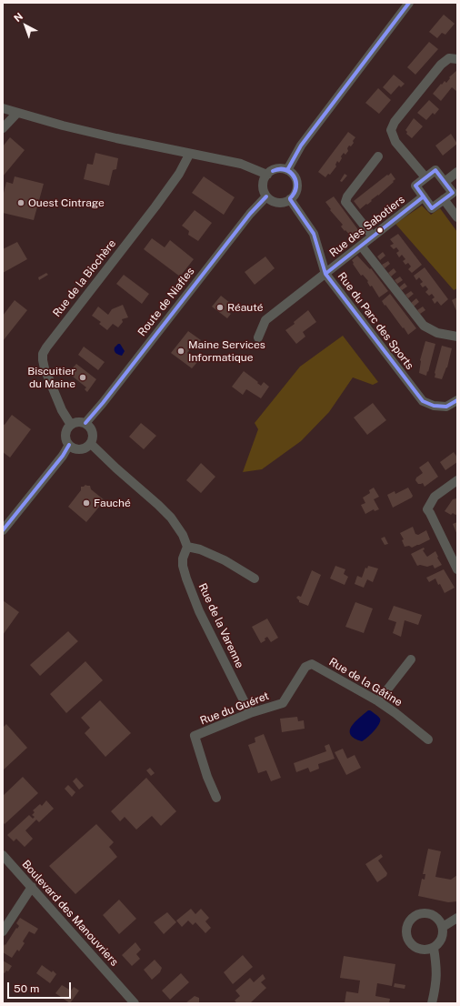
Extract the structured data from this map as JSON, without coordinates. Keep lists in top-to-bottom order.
{
  "streets": {
    "street": [
      "Rue des Sabotiers",
      "Rue de la Biochère",
      "Route de Niafles",
      "Rue du Parc des Sports",
      "Rue de la Varenne",
      "Rue de la Gâtine",
      "Rue du Guéret",
      "Boulevard des Manouvriers"
    ]
  },
  "crossings": [
    ["Rue des Sabotiers", "Rue du Parc des Sports"],
    ["Rue de la Biochère", "Route de Niafles"],
    ["Route de Niafles", "Rue du Parc des Sports"],
    ["Rue de la Varenne", "Rue du Guéret"],
    ["Rue de la Gâtine", "Rue du Guéret"]
  ],
  "places": [
    "Ouest Cintrage",
    "Réauté",
    "Maine Services Informatique",
    "Biscuitier du Maine",
    "Fauché"
  ],
  "scale_bar": "50 m",
  "north": "top left"
}
